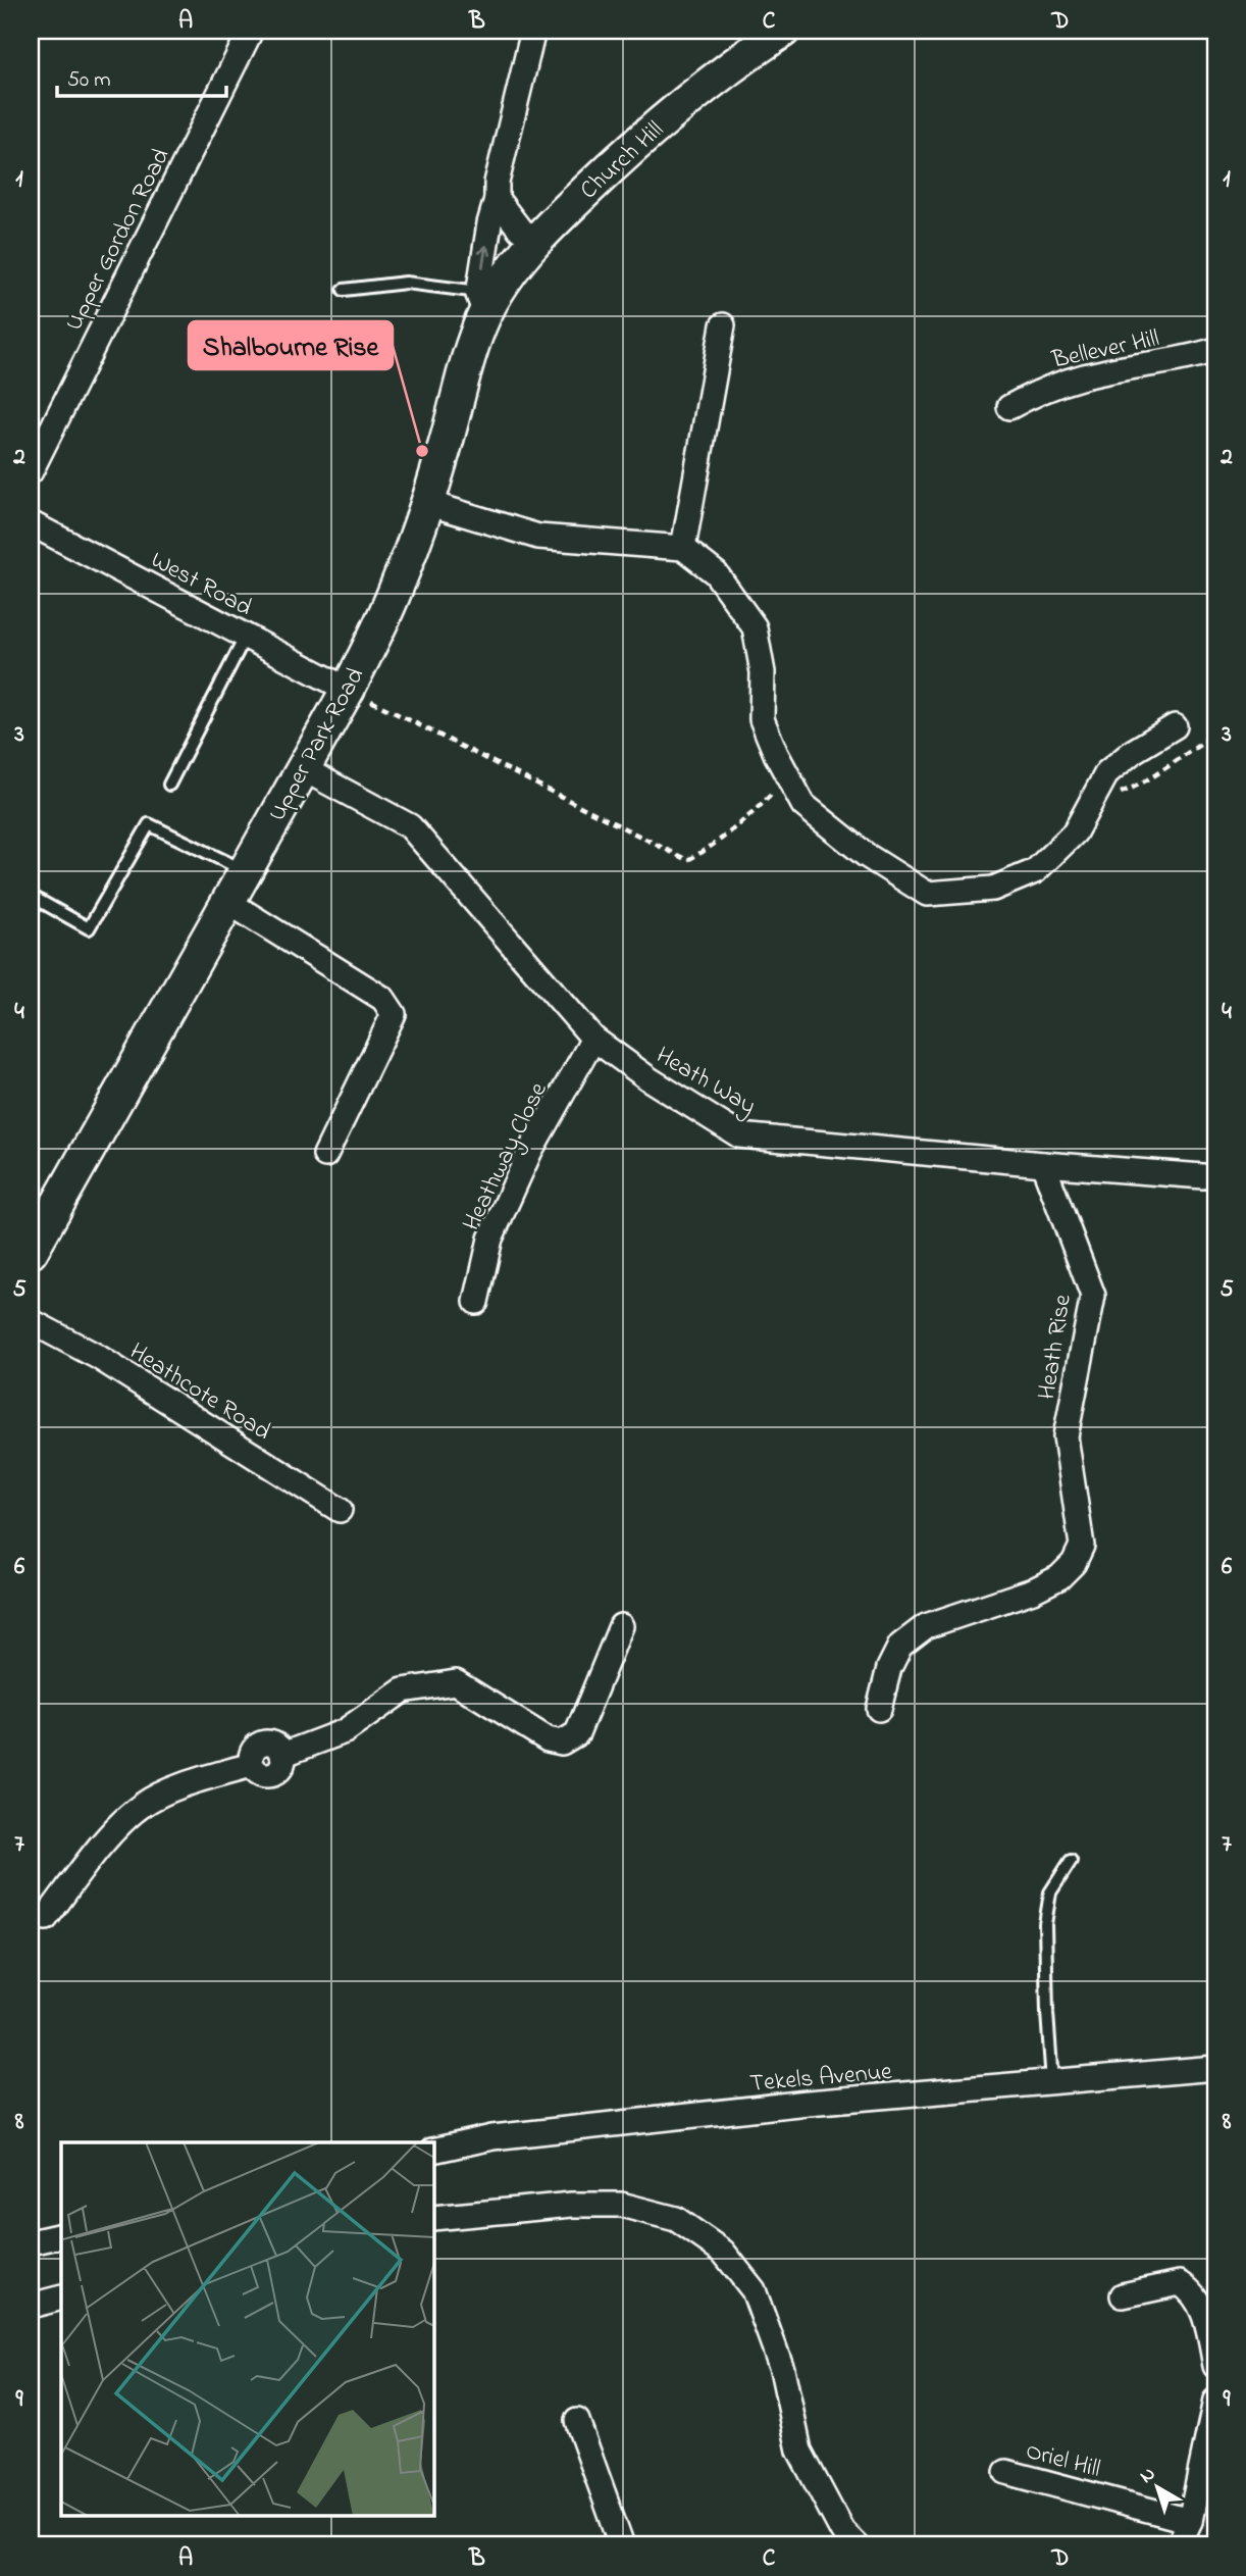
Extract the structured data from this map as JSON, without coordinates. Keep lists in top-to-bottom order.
{
  "streets": {
    "street": [
      "Church Hill",
      "Upper Gordon Road",
      "Bellever Hill",
      "West Road",
      "Upper Park Road",
      "Heath Way",
      "Heathway Close",
      "Heath Rise",
      "Heathcote Road",
      "Tekels Avenue",
      "Oriel Hill"
    ]
  },
  "crossings": [
    ["Church Hill", "Upper Park Road"],
    ["West Road", "Upper Park Road"],
    ["Upper Park Road", "Heath Way"],
    ["Heath Way", "Heathway Close"],
    ["Heath Way", "Heath Rise"]
  ],
  "places": ["Shalbourne Rise"],
  "scale_bar": "50 m",
  "north": "top left",
  "grid": {
    "columns": [
      "A",
      "B",
      "C",
      "D"
    ],
    "rows": [
      "1",
      "2",
      "3",
      "4",
      "5",
      "6",
      "7",
      "8",
      "9"
    ]
  }
}
